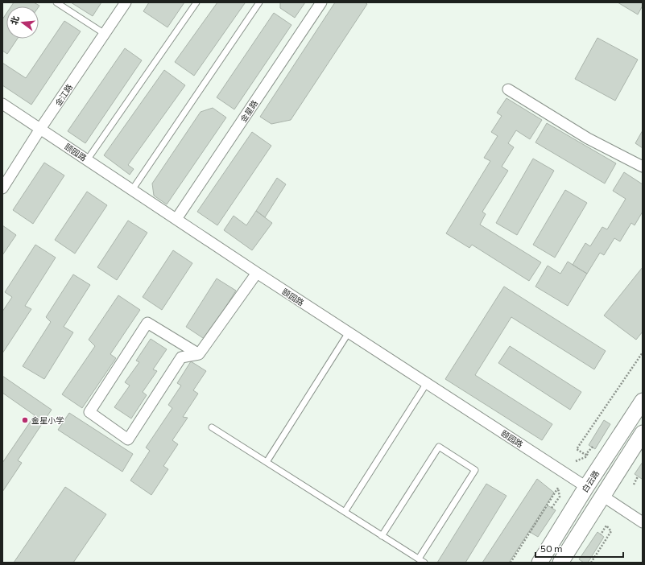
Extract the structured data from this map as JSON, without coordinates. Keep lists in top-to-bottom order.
{
  "streets": {
    "main road": ["白云路"],
    "street": ["金江路", "金星路", "颐园路"]
  },
  "crossings": [
    ["金江路", "颐园路"],
    ["金星路", "颐园路"],
    ["颐园路", "白云路"]
  ],
  "places": ["金星小学"],
  "scale_bar": "50 m",
  "north": "left"
}
